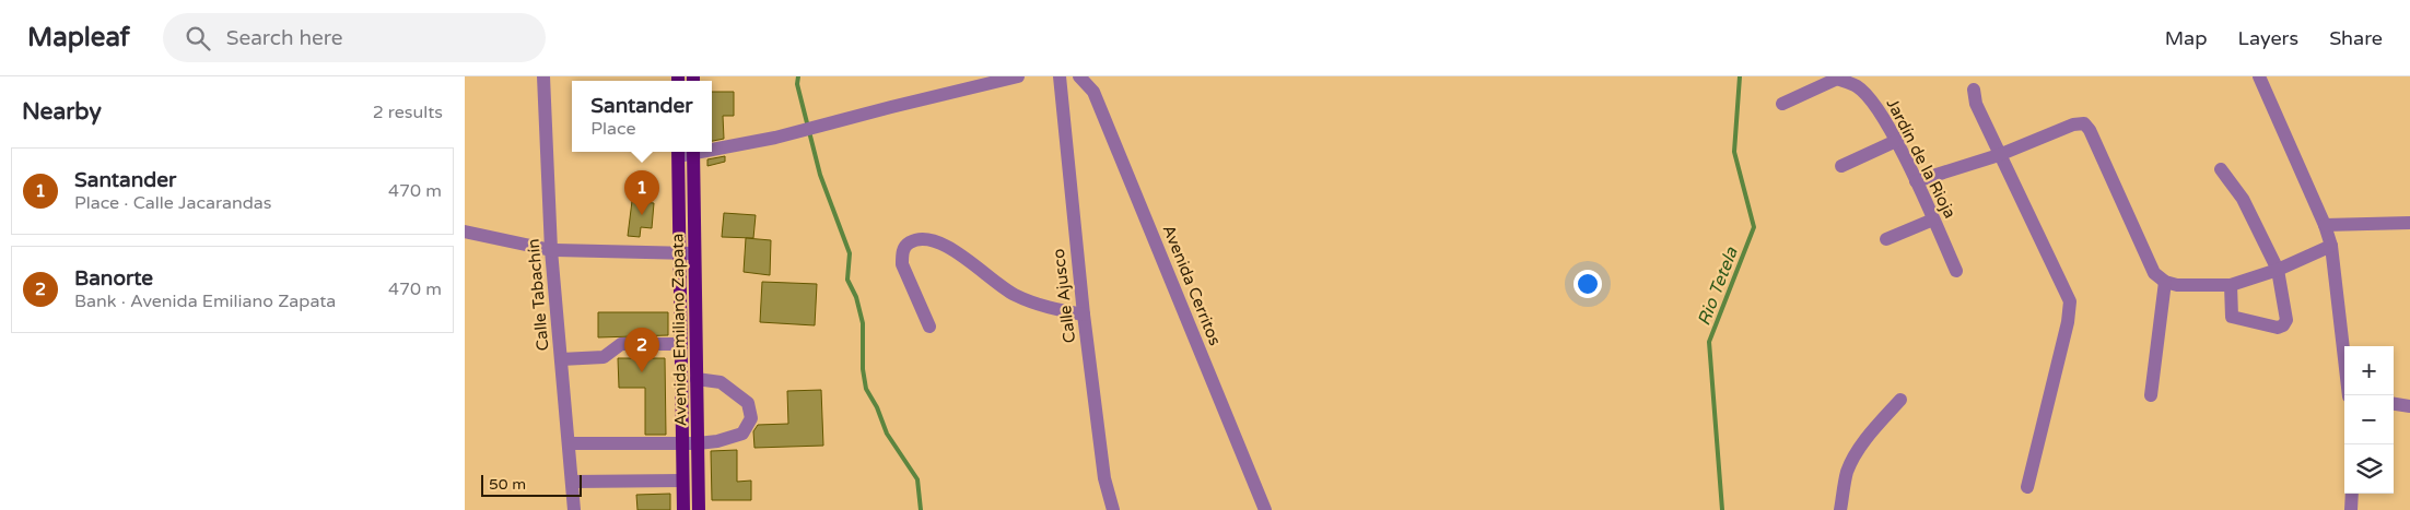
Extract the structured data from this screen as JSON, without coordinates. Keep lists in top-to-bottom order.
{
  "streets": {
    "main road": ["Avenida Emiliano Zapata"],
    "street": [
      "Jardín de la Rioja",
      "Avenida Cerritos",
      "Calle Tabachín",
      "Calle Ajusco"
    ]
  },
  "water": ["Rio Tetela"],
  "scale_bar": "50 m",
  "page": {
    "header": "Mapleaf",
    "search": "Search here",
    "nav": ["Map", "Layers", "Share"],
    "heading": ["Nearby", "2 results"],
    "popup": ["Santander", "Place"],
    "list": [
      {
        "mark": "1",
        "name": "Santander",
        "note": "Place · Calle Jacarandas",
        "value": "470 m"
      },
      {
        "mark": "2",
        "name": "Banorte",
        "note": "Bank · Avenida Emiliano Zapata",
        "value": "470 m"
      }
    ],
    "pins": ["1", "2"],
    "map_buttons": ["+", "−"],
    "scale": "50 m"
  }
}
